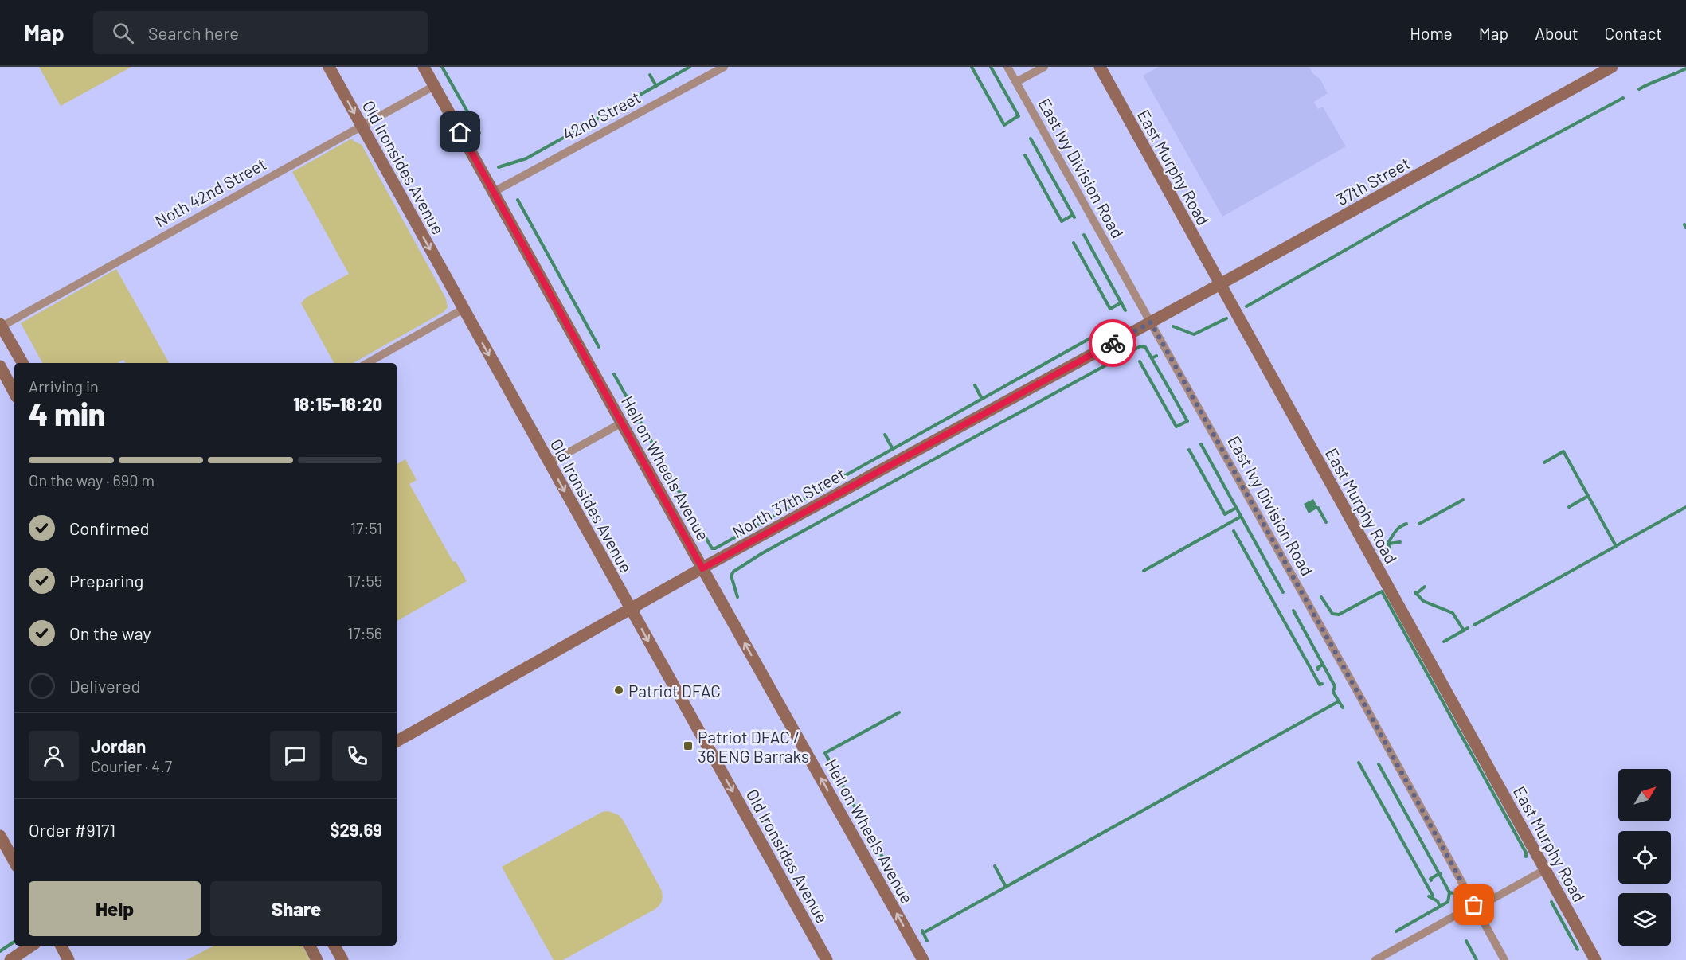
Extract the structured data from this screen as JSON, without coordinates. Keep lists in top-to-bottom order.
{
  "streets": {
    "street": [
      "42nd Street",
      "Old Ironsides Avenue",
      "East Murphy Road",
      "East Ivy Division Road",
      "37th Street",
      "Noth 42nd Street",
      "Hell on Wheels Avenue",
      "North 37th Street"
    ]
  },
  "crossings": [
    ["42nd Street", "Hell on Wheels Avenue"],
    ["Old Ironsides Avenue", "Noth 42nd Street"],
    ["Old Ironsides Avenue", "North 37th Street"],
    ["East Murphy Road", "37th Street"],
    ["East Ivy Division Road", "37th Street"],
    ["East Ivy Division Road", "North 37th Street"],
    ["37th Street", "North 37th Street"],
    ["Noth 42nd Street", "Hell on Wheels Avenue"],
    ["Hell on Wheels Avenue", "North 37th Street"]
  ],
  "one_way": ["Old Ironsides Avenue", "Hell on Wheels Avenue"],
  "places": {
    "other": ["Patriot DFAC"],
    "transit": ["Patriot DFAC / 36 ENG Barraks"]
  },
  "north": "top right",
  "page": {
    "header": "Map",
    "search": "Search here",
    "nav": [
      "Home",
      "Map",
      "About",
      "Contact"
    ],
    "heading": ["4 min", "Arriving in", "18:15–18:20"],
    "panel": [
      "Jordan",
      "Courier · 4.7",
      "Order #9171",
      "$29.69"
    ],
    "bar": "On the way · 690 m",
    "list": [
      ["Confirmed", "17:51"],
      ["Preparing", "17:55"],
      ["On the way", "17:56"],
      "Delivered"
    ],
    "buttons": ["Help", "Share"]
  }
}
